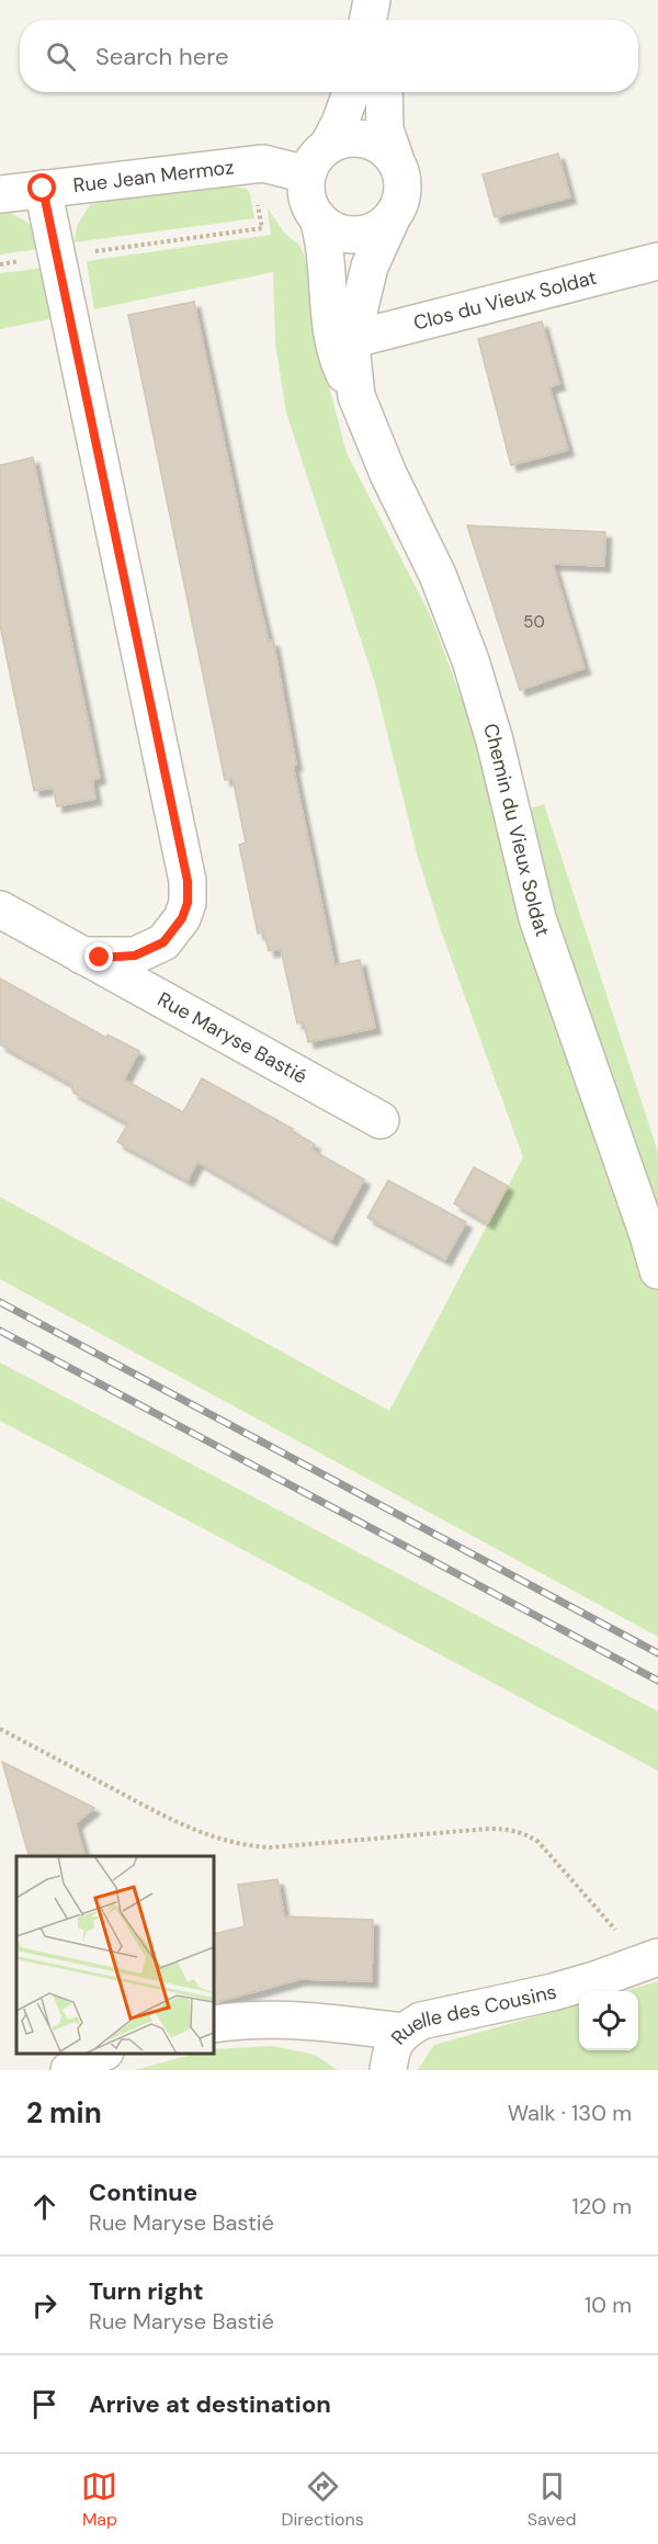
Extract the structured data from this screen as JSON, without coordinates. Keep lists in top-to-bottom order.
{
  "streets": {
    "street": [
      "Rue Jean Mermoz",
      "Clos du Vieux Soldat",
      "Chemin du Vieux Soldat",
      "Rue Maryse Bastié",
      "Ruelle des Cousins"
    ]
  },
  "crossings": [
    ["Rue Jean Mermoz", "Chemin du Vieux Soldat"],
    ["Rue Jean Mermoz", "Rue Maryse Bastié"],
    ["Clos du Vieux Soldat", "Chemin du Vieux Soldat"]
  ],
  "house_numbers": ["50"],
  "page": {
    "search": "Search here",
    "heading": ["2 min", "Walk · 130 m"],
    "list": [
      ["Continue", "Rue Maryse Bastié", "120 m"],
      ["Turn right", "Rue Maryse Bastié", "10 m"],
      "Arrive at destination"
    ],
    "nav": ["Map", "Directions", "Saved"]
  }
}
